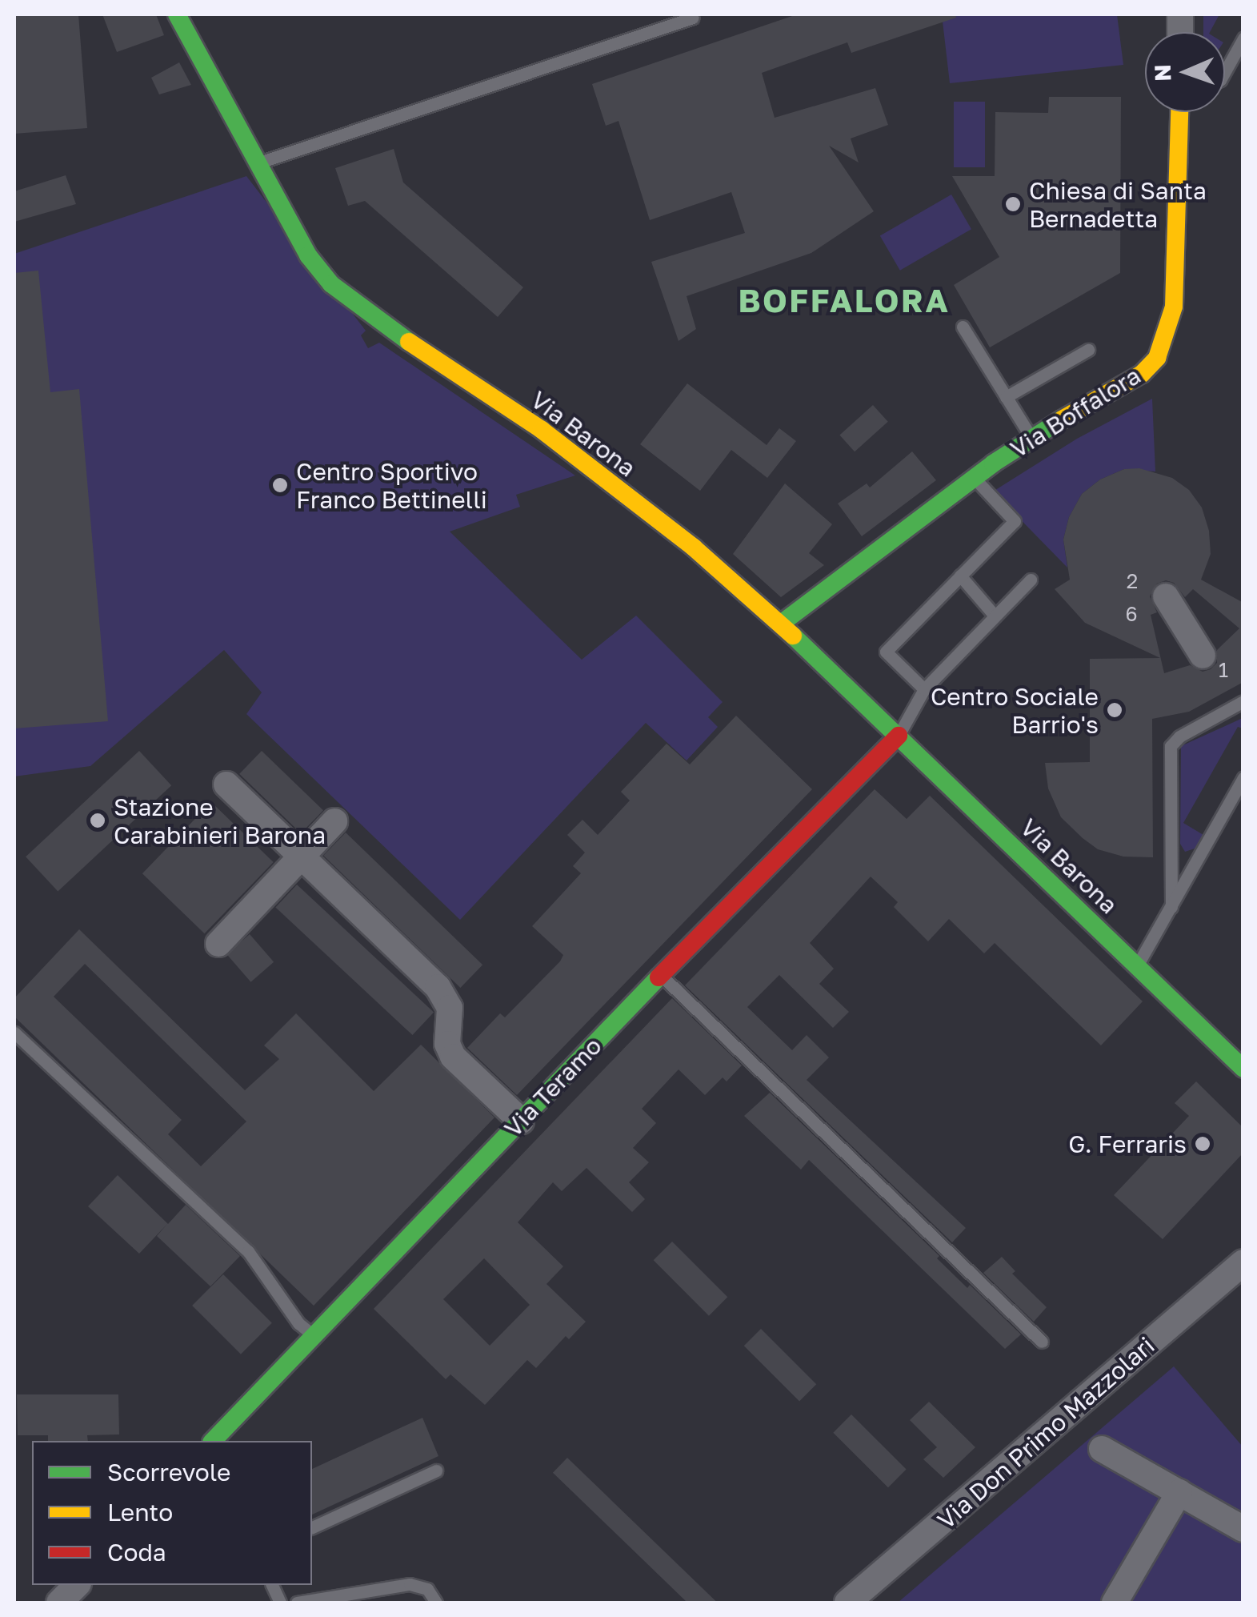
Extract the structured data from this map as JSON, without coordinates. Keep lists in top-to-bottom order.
{
  "streets": {
    "street": [
      "Via Boffalora",
      "Via Barona",
      "Via Teramo",
      "Via Don Primo Mazzolari"
    ]
  },
  "crossings": [
    ["Via Boffalora", "Via Barona"],
    ["Via Barona", "Via Teramo"]
  ],
  "districts": ["BOFFALORA"],
  "places": [
    "Chiesa di Santa Bernadetta",
    "Centro Sportivo Franco Bettinelli",
    "Centro Sociale Barrio's",
    "Stazione Carabinieri Barona",
    "G. Ferraris"
  ],
  "house_numbers": ["2", "6", "1"],
  "legend": ["Scorrevole", "Lento", "Coda"],
  "north": "left"
}
